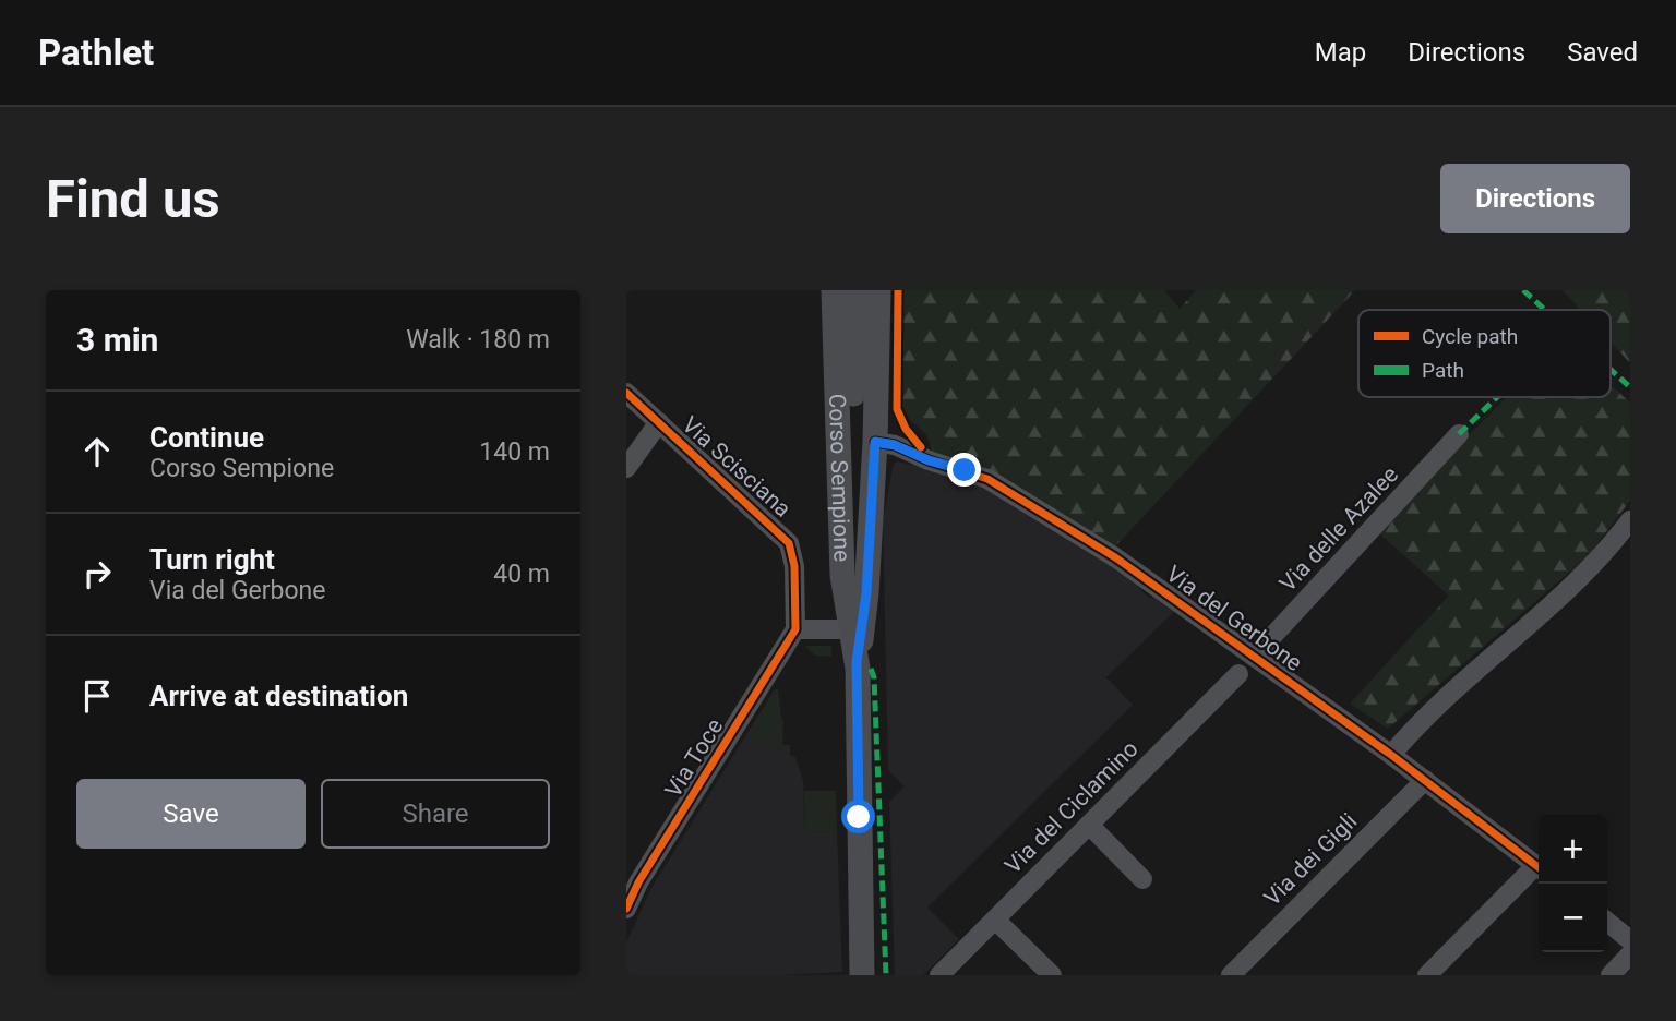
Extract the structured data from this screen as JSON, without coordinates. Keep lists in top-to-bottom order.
{
  "streets": {
    "main road": ["Corso Sempione"],
    "street": [
      "Via Scisciana",
      "Via delle Azalee",
      "Via del Gerbone",
      "Via Toce",
      "Via del Ciclamino",
      "Via dei Gigli"
    ]
  },
  "crossings": [
    ["Via Scisciana", "Via Toce"],
    ["Corso Sempione", "Via del Gerbone"],
    ["Via delle Azalee", "Via del Gerbone"],
    ["Via del Gerbone", "Via dei Gigli"]
  ],
  "legend": ["Cycle path", "Path"],
  "page": {
    "header": "Pathlet",
    "nav": ["Map", "Directions", "Saved"],
    "buttons": [
      "Directions",
      ["Save", "Share"]
    ],
    "title": "Find us",
    "heading": ["3 min", "Walk · 180 m"],
    "list": [
      ["Continue", "Corso Sempione", "140 m"],
      ["Turn right", "Via del Gerbone", "40 m"],
      "Arrive at destination"
    ],
    "map_buttons": ["+", "−"]
  }
}
